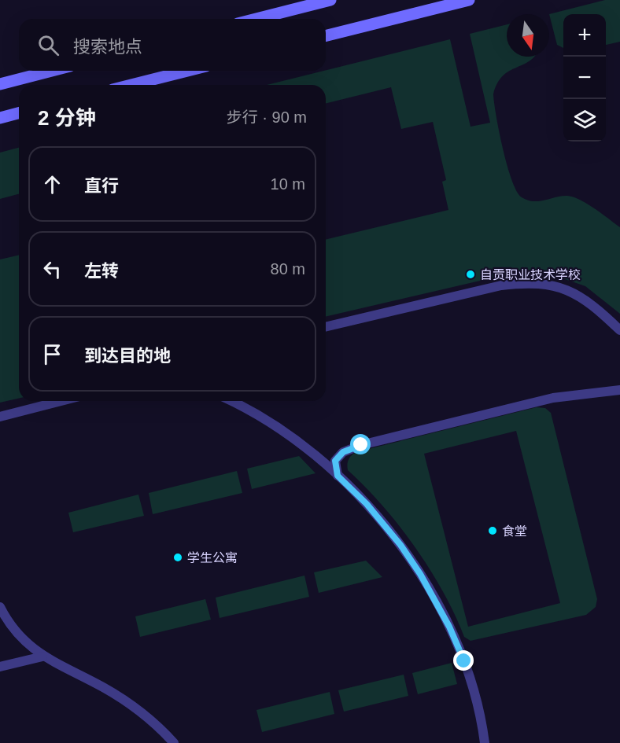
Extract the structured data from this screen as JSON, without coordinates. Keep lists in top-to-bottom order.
{
  "places": ["自贡职业技术学校", "食堂", "学生公寓"],
  "north": "bottom",
  "page": {
    "map_buttons": ["+", "−"],
    "search": "搜索地点",
    "heading": ["2 分钟", "步行 · 90 m"],
    "list": [
      ["直行", "10 m"],
      ["左转", "80 m"],
      "到达目的地"
    ]
  }
}
